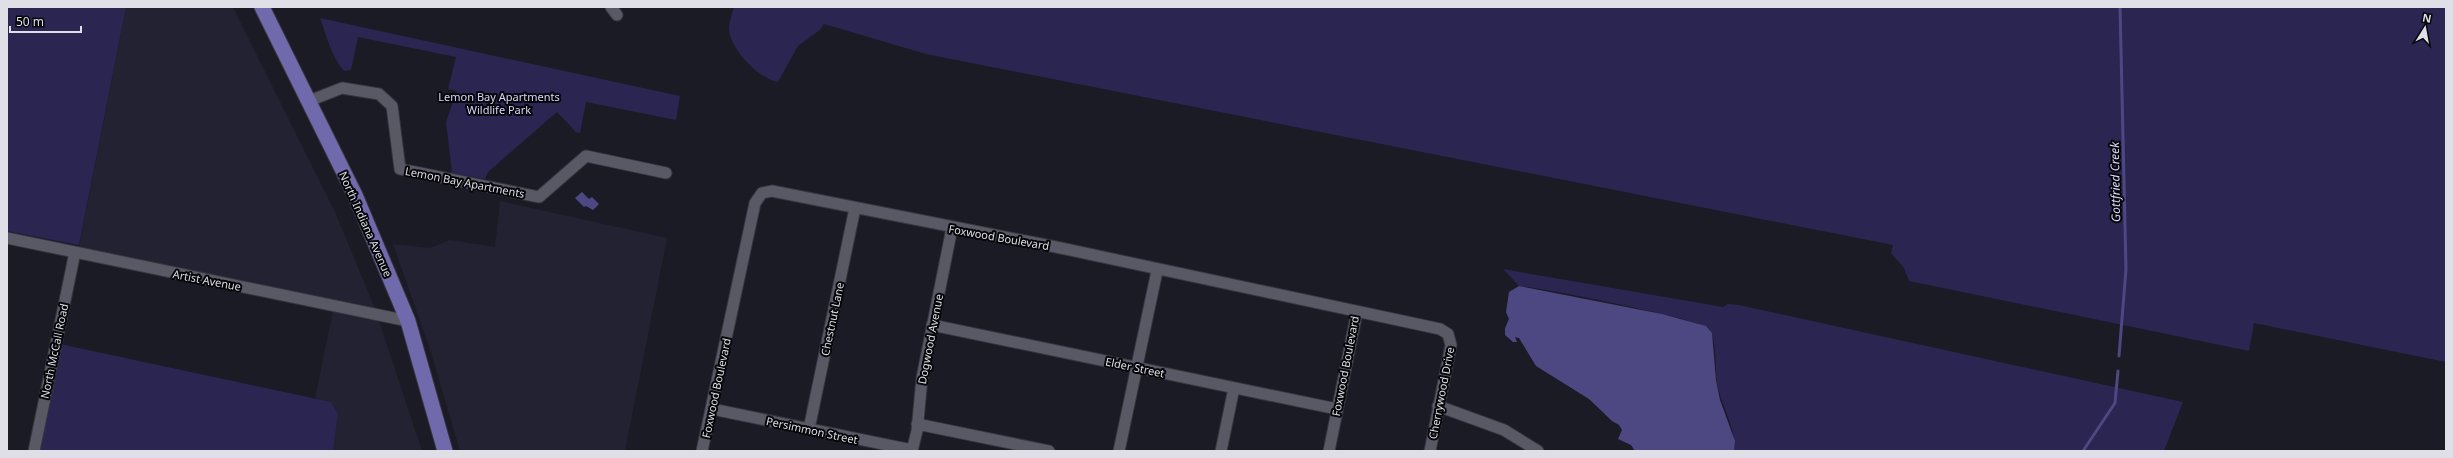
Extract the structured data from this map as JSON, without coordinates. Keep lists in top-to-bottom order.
{
  "streets": {
    "main road": ["North Indiana Avenue"],
    "street": [
      "Lemon Bay Apartments",
      "Foxwood Boulevard",
      "Artist Avenue",
      "Chestnut Lane",
      "Dogwood Avenue",
      "North McCall Road",
      "Elder Street",
      "Cherrywood Drive",
      "Persimmon Street"
    ]
  },
  "crossings": [
    ["Lemon Bay Apartments", "North Indiana Avenue"],
    ["North Indiana Avenue", "Artist Avenue"],
    ["Foxwood Boulevard", "Chestnut Lane"],
    ["Foxwood Boulevard", "Dogwood Avenue"],
    ["Foxwood Boulevard", "Elder Street"],
    ["Foxwood Boulevard", "Cherrywood Drive"],
    ["Foxwood Boulevard", "Persimmon Street"],
    ["Artist Avenue", "North McCall Road"],
    ["Chestnut Lane", "Persimmon Street"],
    ["Dogwood Avenue", "Elder Street"],
    ["Dogwood Avenue", "Persimmon Street"]
  ],
  "water": ["Gottfried Creek"],
  "parks": ["Lemon Bay Apartments Wildlife Park"],
  "scale_bar": "50 m",
  "north": "top"
}
